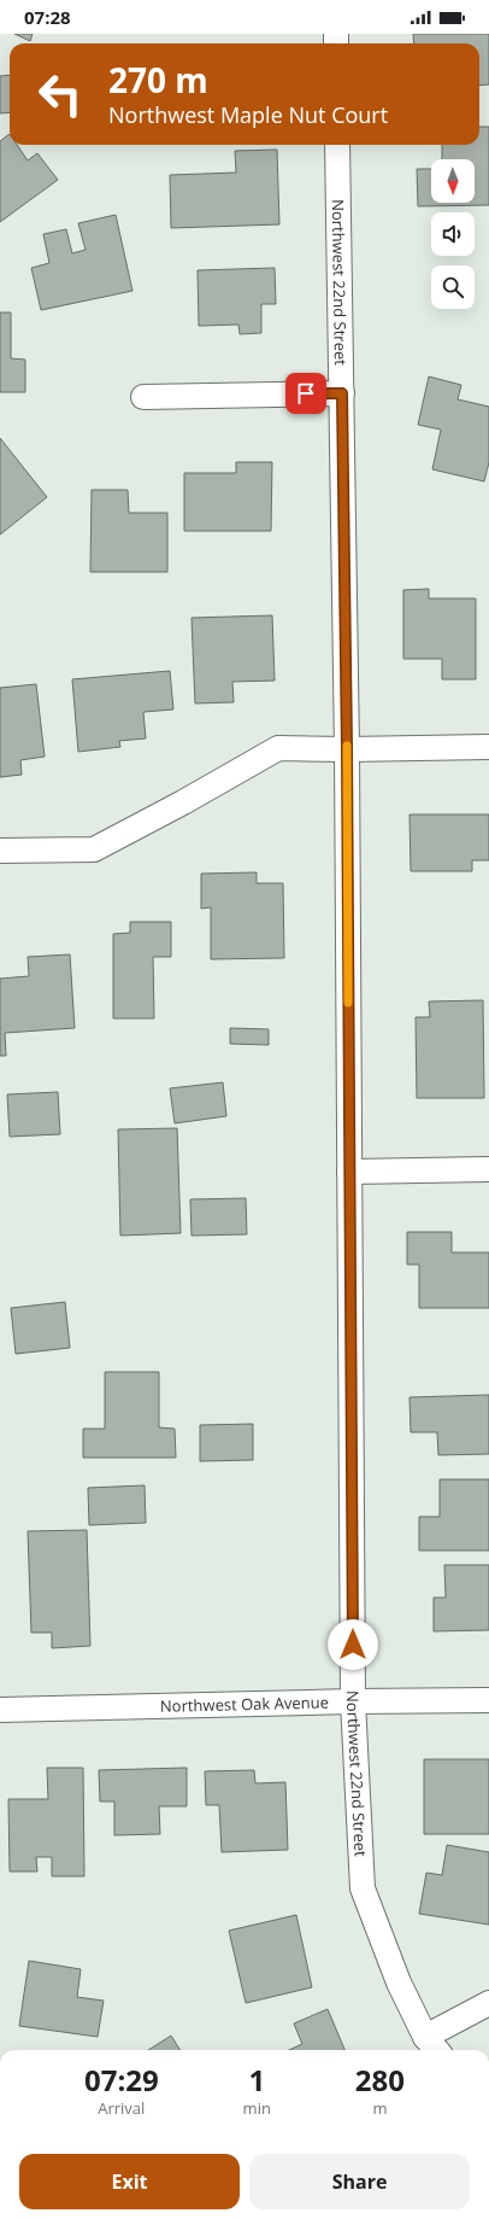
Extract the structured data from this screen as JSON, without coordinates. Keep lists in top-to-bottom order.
{
  "streets": {
    "street": ["Northwest 22nd Street", "Northwest Oak Avenue"]
  },
  "crossings": [
    ["Northwest 22nd Street", "Northwest Oak Avenue"]
  ],
  "north": "bottom",
  "page": {
    "status": "07:28",
    "turn": ["270 m", "Northwest Maple Nut Court"],
    "eta": [
      "07:29",
      "Arrival",
      "1",
      "min",
      "280",
      "m"
    ],
    "buttons": ["Exit", "Share"]
  }
}
